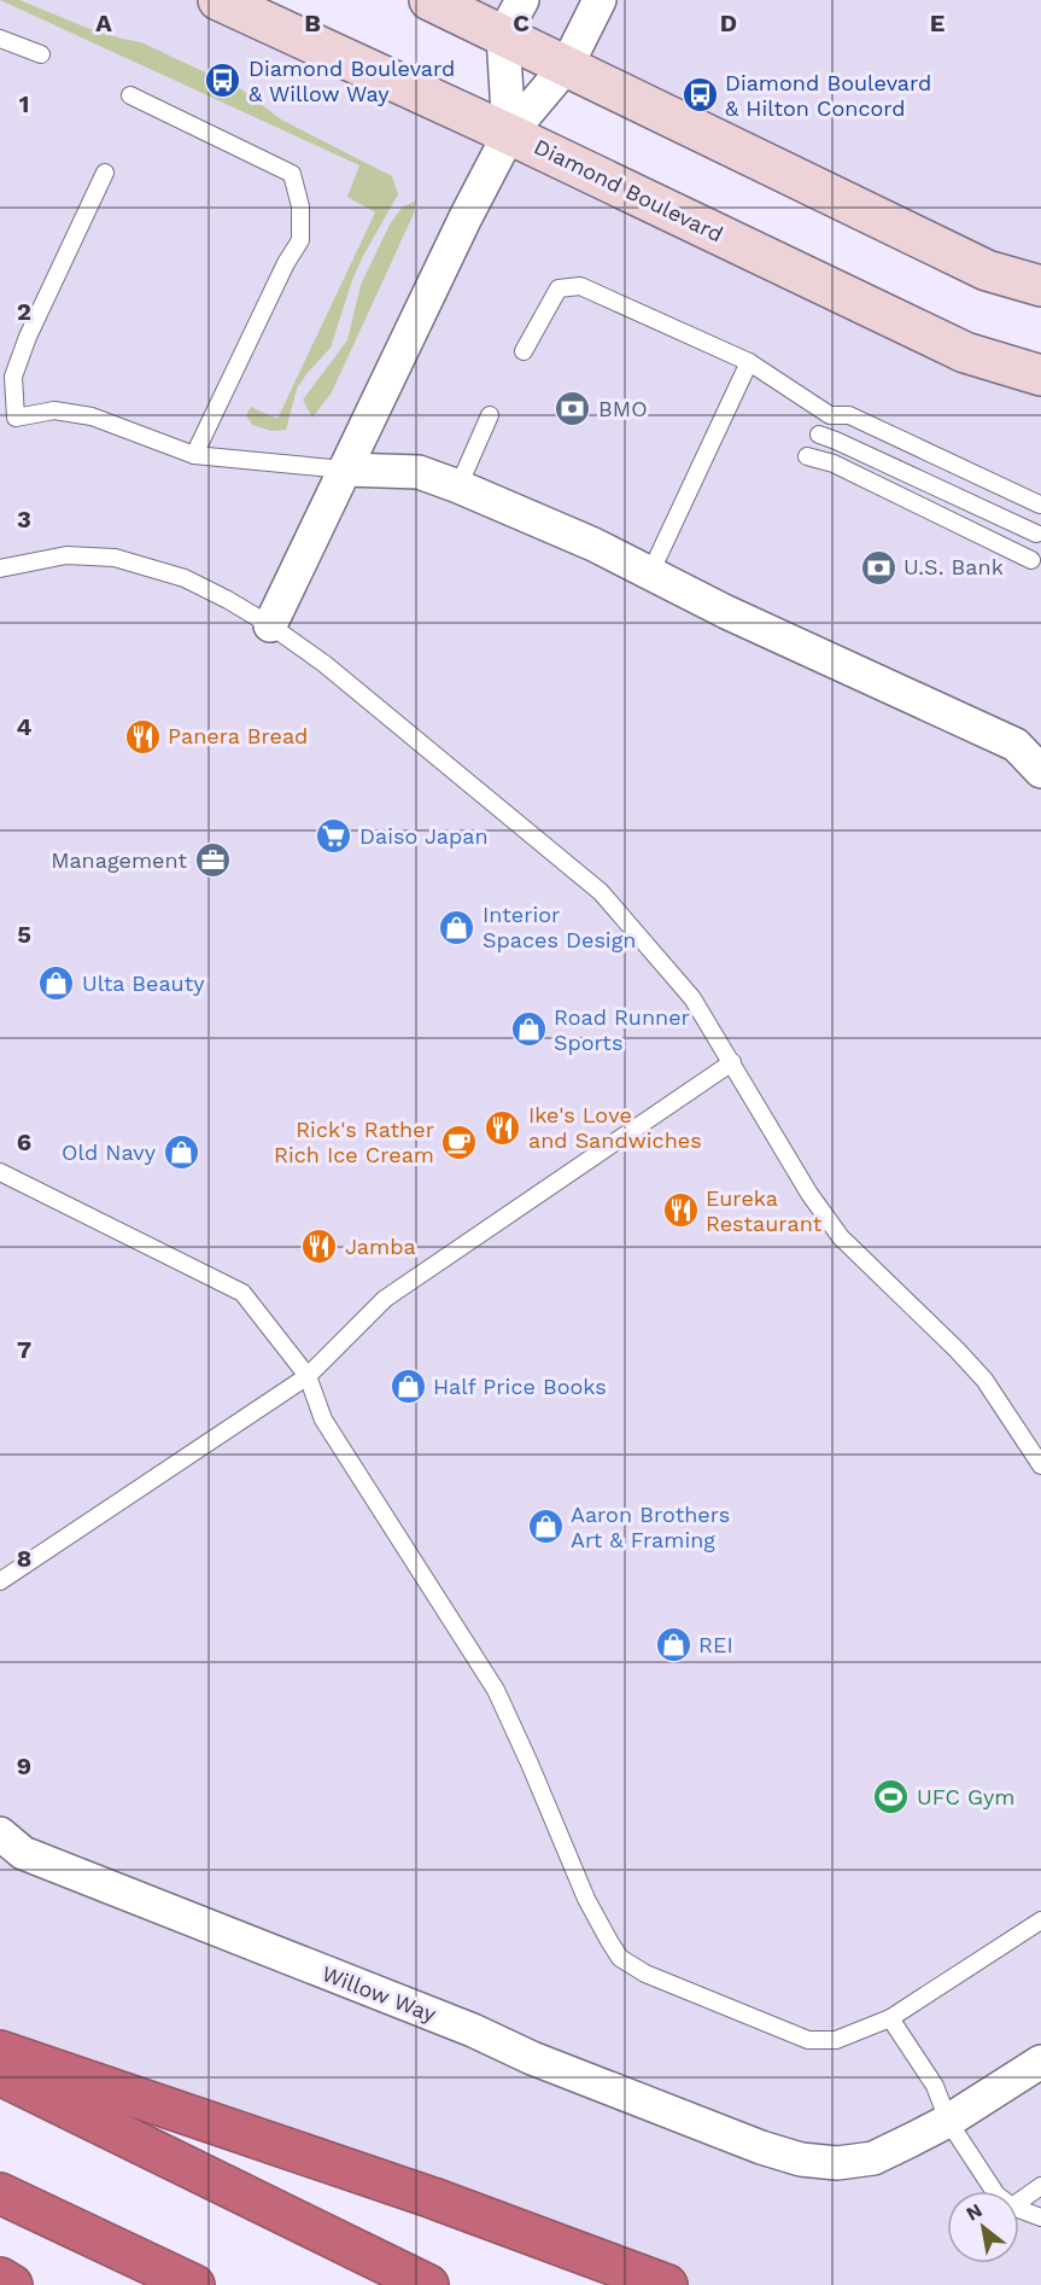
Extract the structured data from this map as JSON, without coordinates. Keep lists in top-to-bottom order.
{
  "streets": {
    "main road": ["Diamond Boulevard"],
    "street": ["Willow Way"]
  },
  "places": {
    "bus stop": ["Diamond Boulevard & Willow Way", "Diamond Boulevard & Hilton Concord"],
    "bank": ["BMO", "U.S. Bank"],
    "restaurant": [
      "Panera Bread",
      "Ike's Love and Sandwiches",
      "Eureka Restaurant",
      "Jamba"
    ],
    "supermarket": ["Daiso Japan"],
    "office": ["Management"],
    "shop": [
      "Interior Spaces Design",
      "Ulta Beauty",
      "Road Runner Sports",
      "Old Navy",
      "Half Price Books",
      "Aaron Brothers Art & Framing",
      "REI"
    ],
    "cafe": ["Rick's Rather Rich Ice Cream"],
    "sports": ["UFC Gym"]
  },
  "north": "top left",
  "grid": {
    "columns": [
      "A",
      "B",
      "C",
      "D",
      "E"
    ],
    "rows": [
      "1",
      "2",
      "3",
      "4",
      "5",
      "6",
      "7",
      "8",
      "9"
    ]
  }
}
